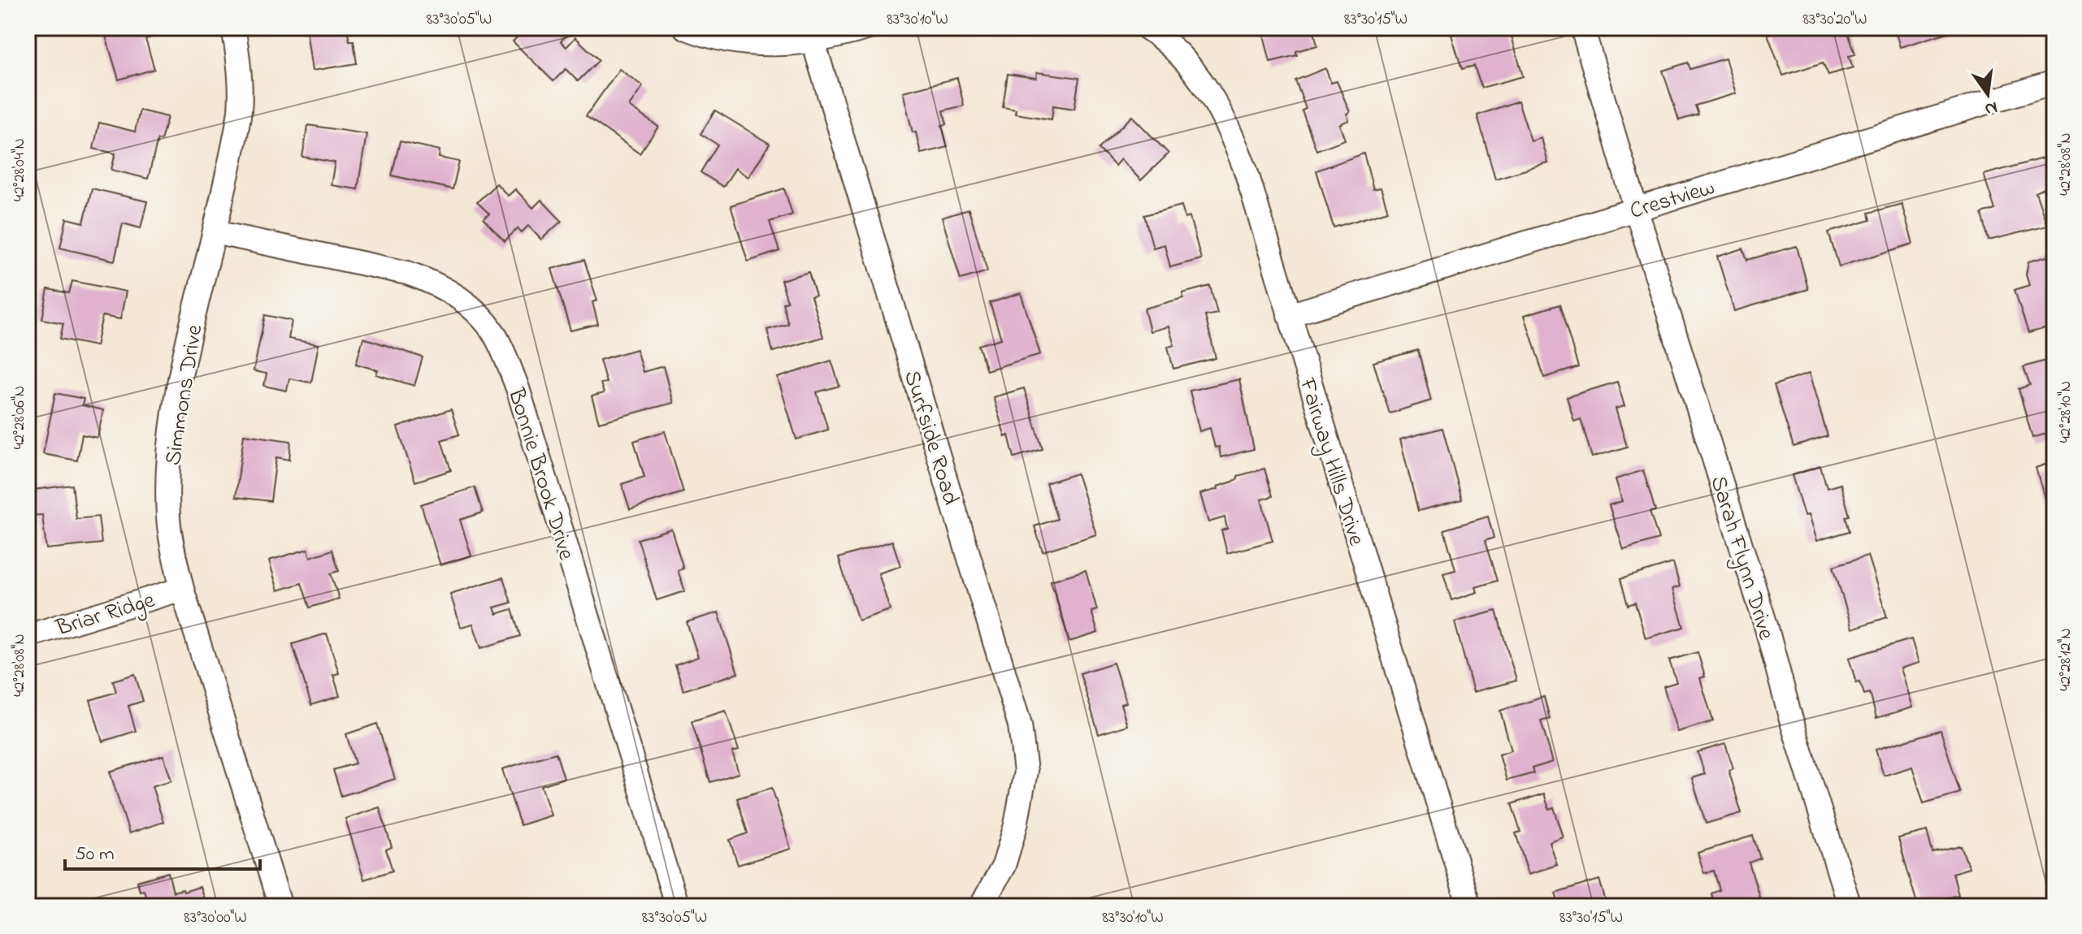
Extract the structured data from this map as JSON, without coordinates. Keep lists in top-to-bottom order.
{
  "streets": {
    "street": [
      "Crestview",
      "Simmons Drive",
      "Surfside Road",
      "Fairway Hills Drive",
      "Bonnie Brook Drive",
      "Sarah Flynn Drive",
      "Briar Ridge"
    ]
  },
  "crossings": [
    ["Crestview", "Fairway Hills Drive"],
    ["Crestview", "Sarah Flynn Drive"],
    ["Simmons Drive", "Bonnie Brook Drive"],
    ["Simmons Drive", "Briar Ridge"]
  ],
  "scale_bar": "50 m",
  "north": "bottom",
  "coordinates": [
    "83°30'05\"W",
    "83°30'10\"W",
    "83°30'15\"W",
    "83°30'20\"W",
    "42°28'08\"N",
    "42°28'04\"N",
    "42°28'10\"N",
    "42°28'06\"N",
    "42°28'12\"N",
    "83°30'00\"W"
  ]
}
